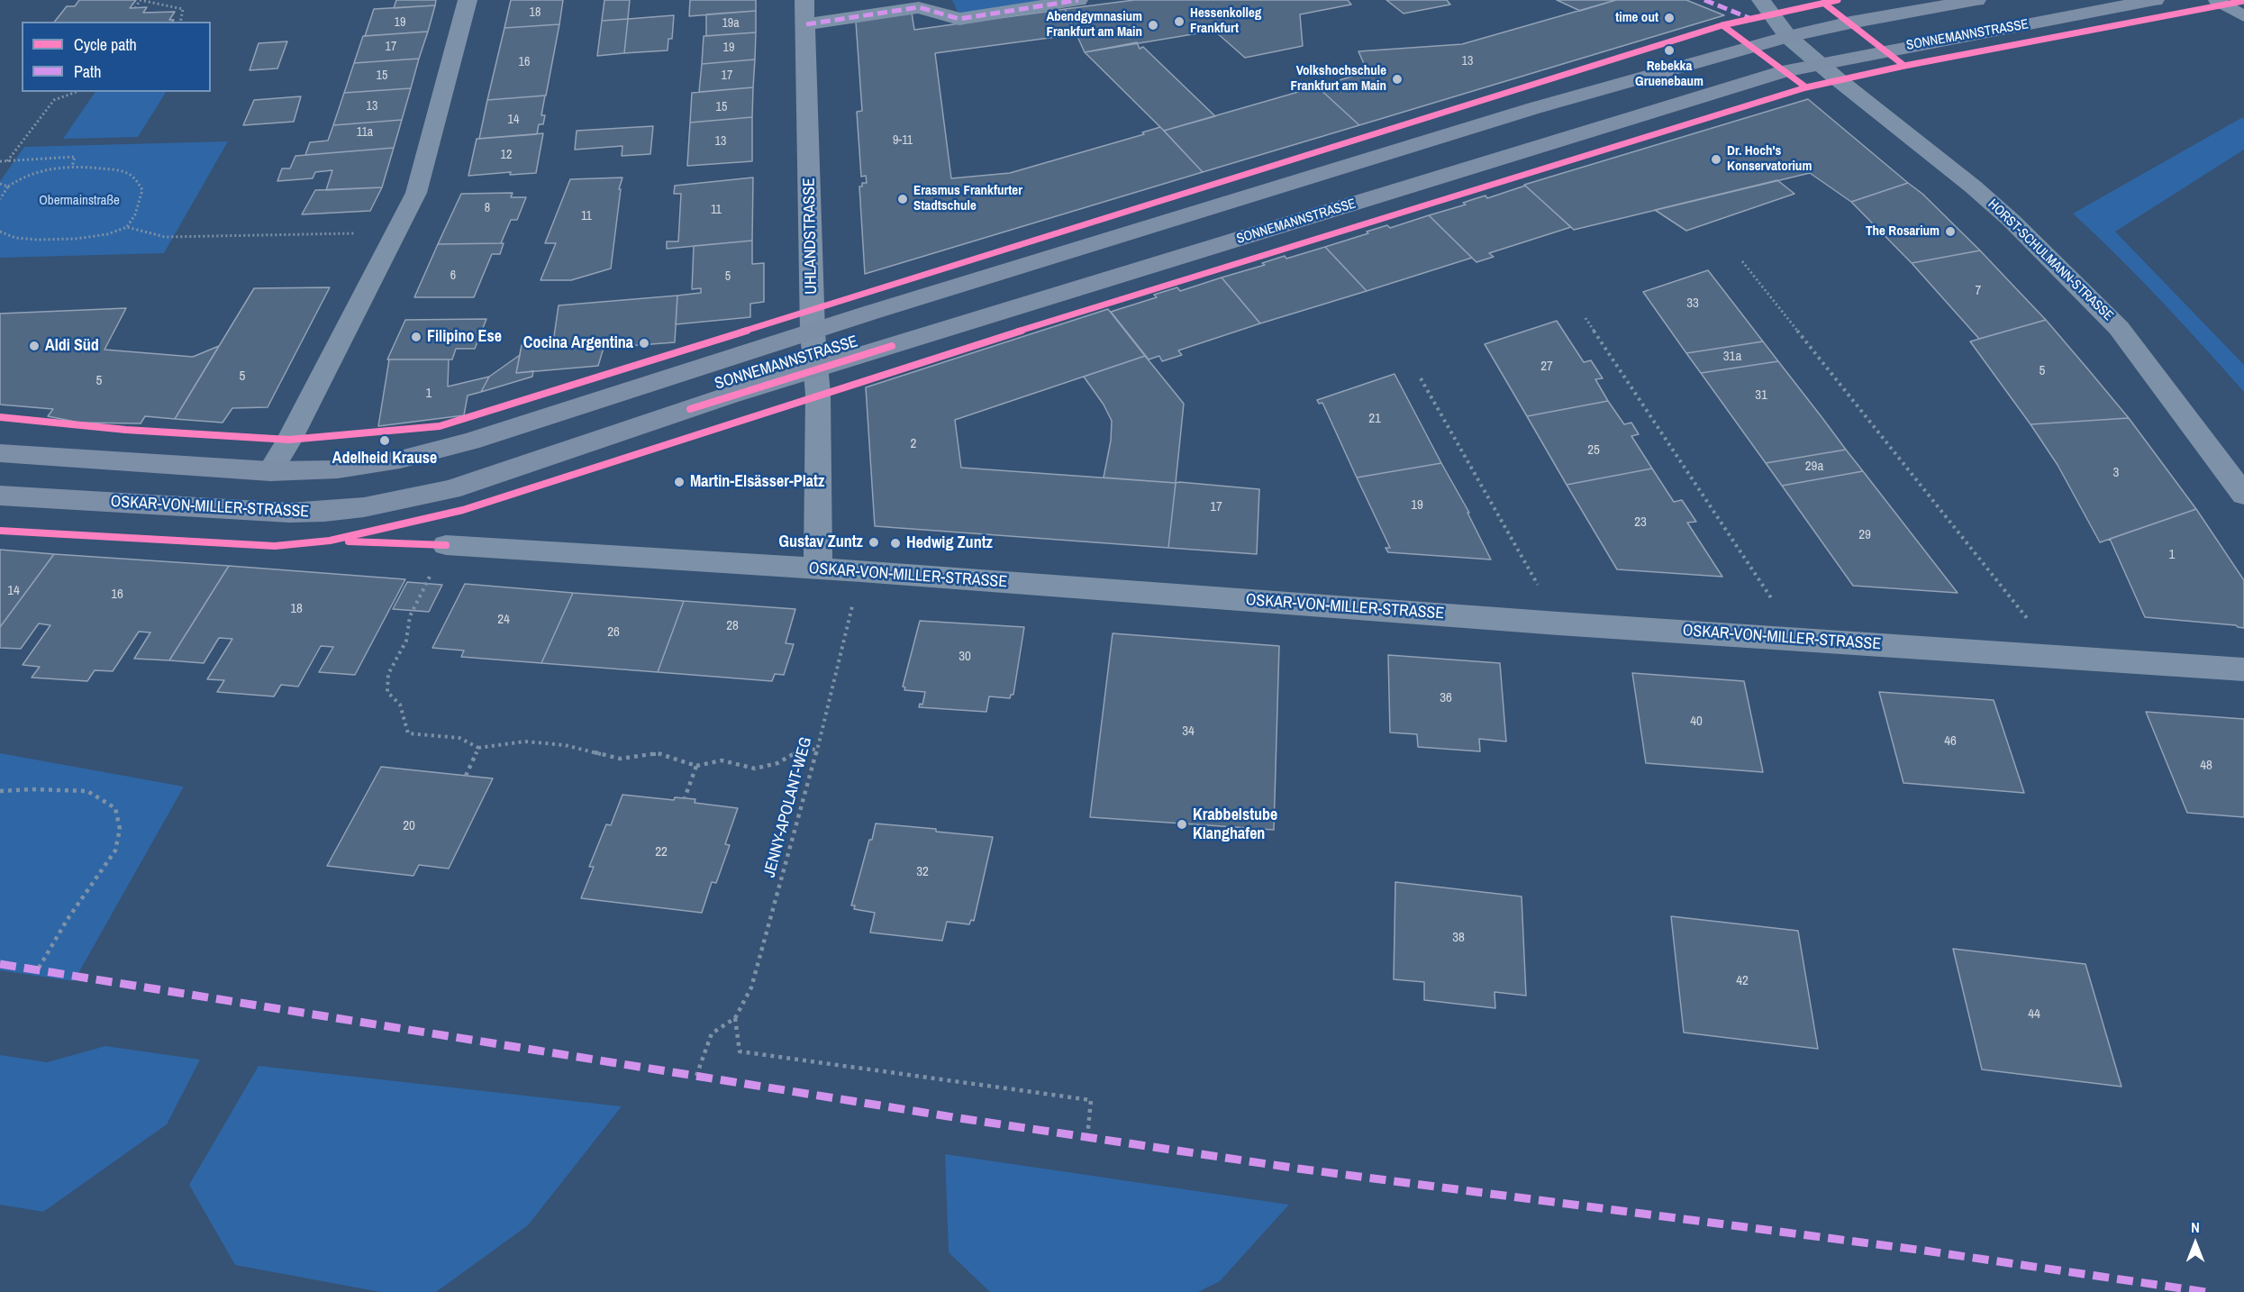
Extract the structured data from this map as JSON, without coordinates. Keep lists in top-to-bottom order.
{
  "streets": {
    "main road": ["SONNEMANNSTRASSE", "OSKAR-VON-MILLER-STRASSE"],
    "street": ["UHLANDSTRASSE", "HORST-SCHULMANN-STRASSE"],
    "path": ["JENNY-APOLANT-WEG"]
  },
  "crossings": [
    ["SONNEMANNSTRASSE", "UHLANDSTRASSE"],
    ["SONNEMANNSTRASSE", "HORST-SCHULMANN-STRASSE"],
    ["SONNEMANNSTRASSE", "OSKAR-VON-MILLER-STRASSE"],
    ["UHLANDSTRASSE", "OSKAR-VON-MILLER-STRASSE"],
    ["OSKAR-VON-MILLER-STRASSE", "JENNY-APOLANT-WEG"]
  ],
  "parks": ["Obermainstraße"],
  "places": [
    "time out",
    "Hessenkolleg Frankfurt",
    "Abendgymnasium Frankfurt am Main",
    "Rebekka Gruenebaum",
    "Volkshochschule Frankfurt am Main",
    "Dr. Hoch's Konservatorium",
    "Erasmus Frankfurter Stadtschule",
    "The Rosarium",
    "Filipino Ese",
    "Cocina Argentina",
    "Aldi Süd",
    "Adelheid Krause",
    "Martin-Elsässer-Platz",
    "Gustav Zuntz",
    "Hedwig Zuntz",
    "Krabbelstube Klanghafen"
  ],
  "house_numbers": [
    "18",
    "19",
    "19a",
    "17",
    "19",
    "13",
    "16",
    "15",
    "17",
    "13",
    "15",
    "14",
    "11a",
    "9-11",
    "13",
    "12",
    "8",
    "11",
    "11",
    "6",
    "5",
    "7",
    "33",
    "31a",
    "27",
    "5",
    "5",
    "5",
    "1",
    "31",
    "21",
    "2",
    "25",
    "29a",
    "3",
    "19",
    "17",
    "23",
    "29",
    "1",
    "14",
    "16",
    "18",
    "24",
    "28",
    "26",
    "30",
    "36",
    "40",
    "34",
    "46",
    "48",
    "20",
    "22",
    "32",
    "38",
    "42",
    "44"
  ],
  "legend": ["Cycle path", "Path"],
  "north": "top"
}
